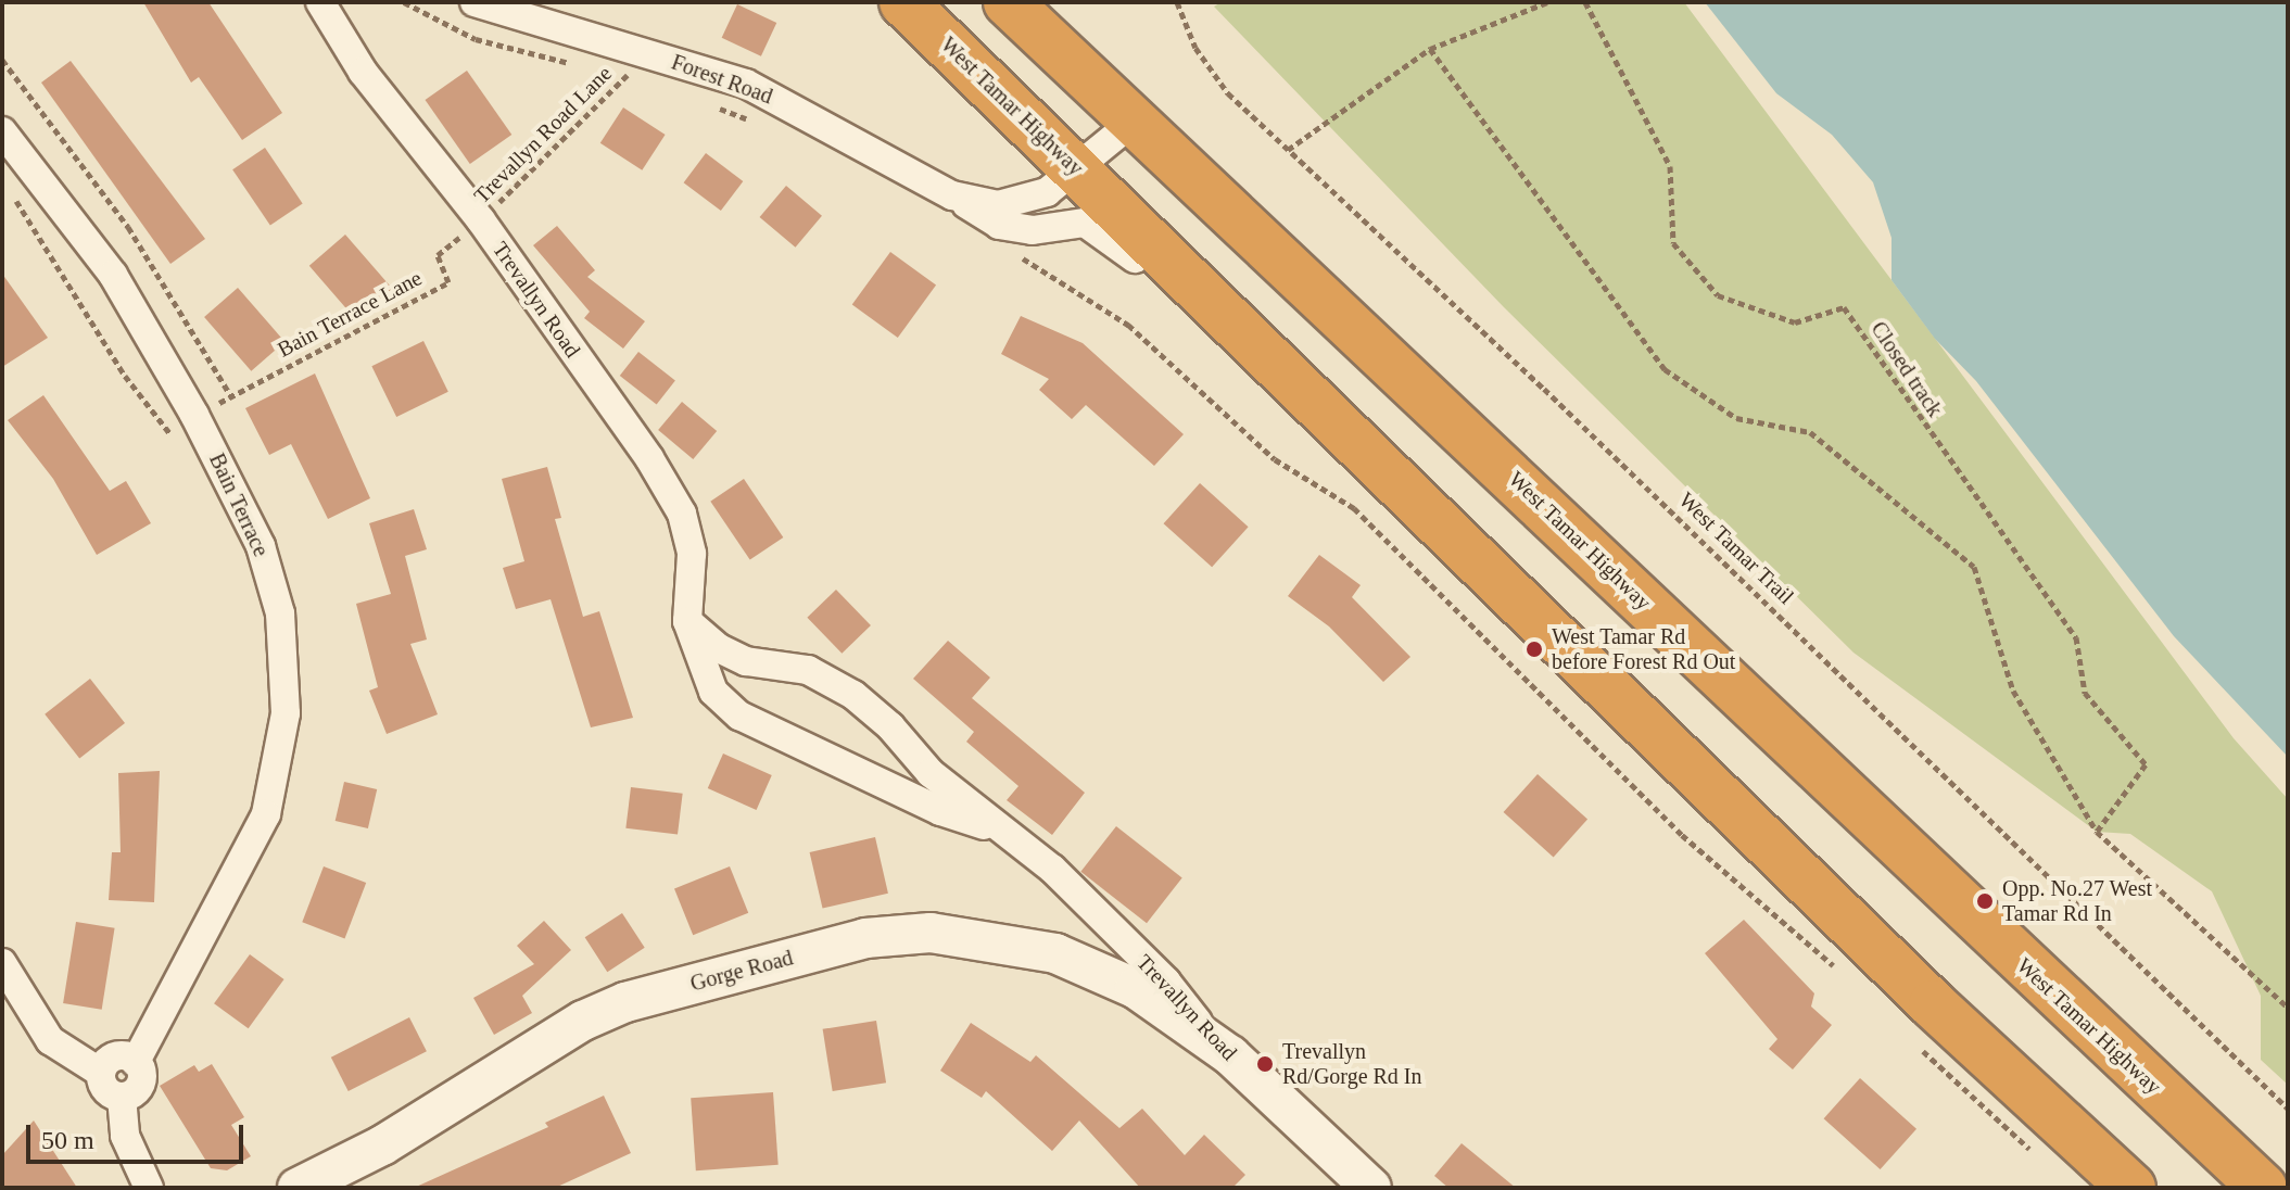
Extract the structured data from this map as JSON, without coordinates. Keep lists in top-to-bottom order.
{
  "streets": {
    "highway": ["West Tamar Highway"],
    "street": [
      "Forest Road",
      "Trevallyn Road",
      "Bain Terrace",
      "Gorge Road"
    ],
    "path": [
      "Trevallyn Road Lane",
      "Bain Terrace Lane",
      "Closed track",
      "West Tamar Trail"
    ]
  },
  "crossings": [
    ["Forest Road", "West Tamar Highway"],
    ["Trevallyn Road Lane", "Trevallyn Road"],
    ["Trevallyn Road Lane", "Bain Terrace Lane"],
    ["Trevallyn Road", "Bain Terrace Lane"],
    ["Trevallyn Road", "Gorge Road"],
    ["Bain Terrace Lane", "Bain Terrace"]
  ],
  "places": ["West Tamar Rd before Forest Rd Out", "Opp. No.27 West Tamar Rd In", "Trevallyn Rd/Gorge Rd In"],
  "scale_bar": "50 m"
}
